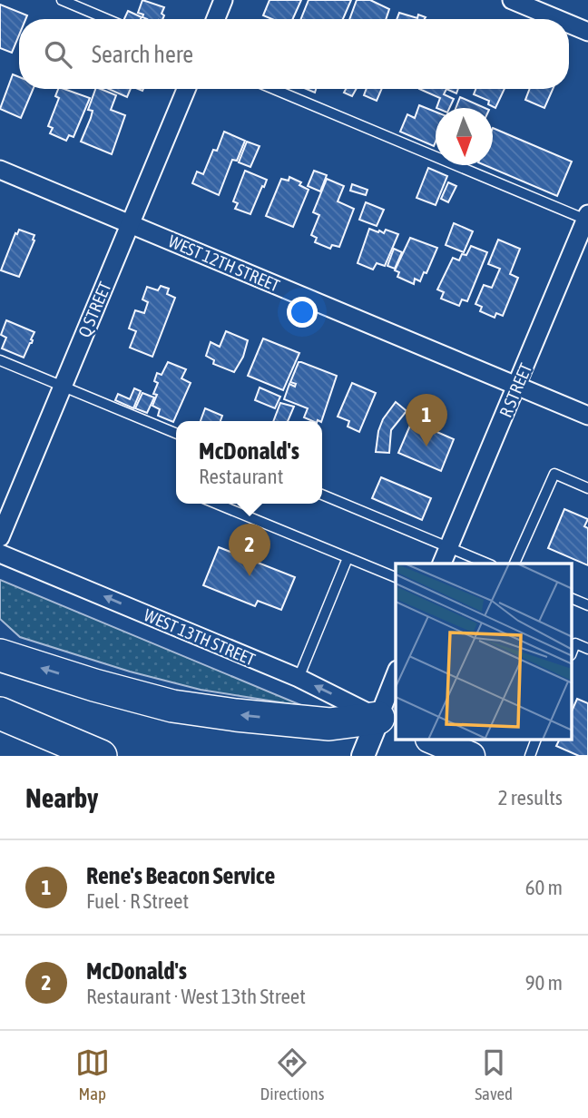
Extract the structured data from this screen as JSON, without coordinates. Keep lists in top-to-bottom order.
{
  "streets": {
    "street": [
      "WEST 12TH STREET",
      "Q STREET",
      "R STREET",
      "WEST 13TH STREET"
    ]
  },
  "crossings": [
    ["WEST 12TH STREET", "Q STREET"],
    ["WEST 12TH STREET", "R STREET"]
  ],
  "one_way": ["WEST 13TH STREET"],
  "north": "bottom",
  "page": {
    "search": "Search here",
    "pins": ["1", "2"],
    "popup": ["McDonald's", "Restaurant"],
    "heading": ["Nearby", "2 results"],
    "list": [
      {
        "mark": "1",
        "name": "Rene's Beacon Service",
        "note": "Fuel · R Street",
        "value": "60 m"
      },
      {
        "mark": "2",
        "name": "McDonald's",
        "note": "Restaurant · West 13th Street",
        "value": "90 m"
      }
    ],
    "nav": ["Map", "Directions", "Saved"]
  }
}
